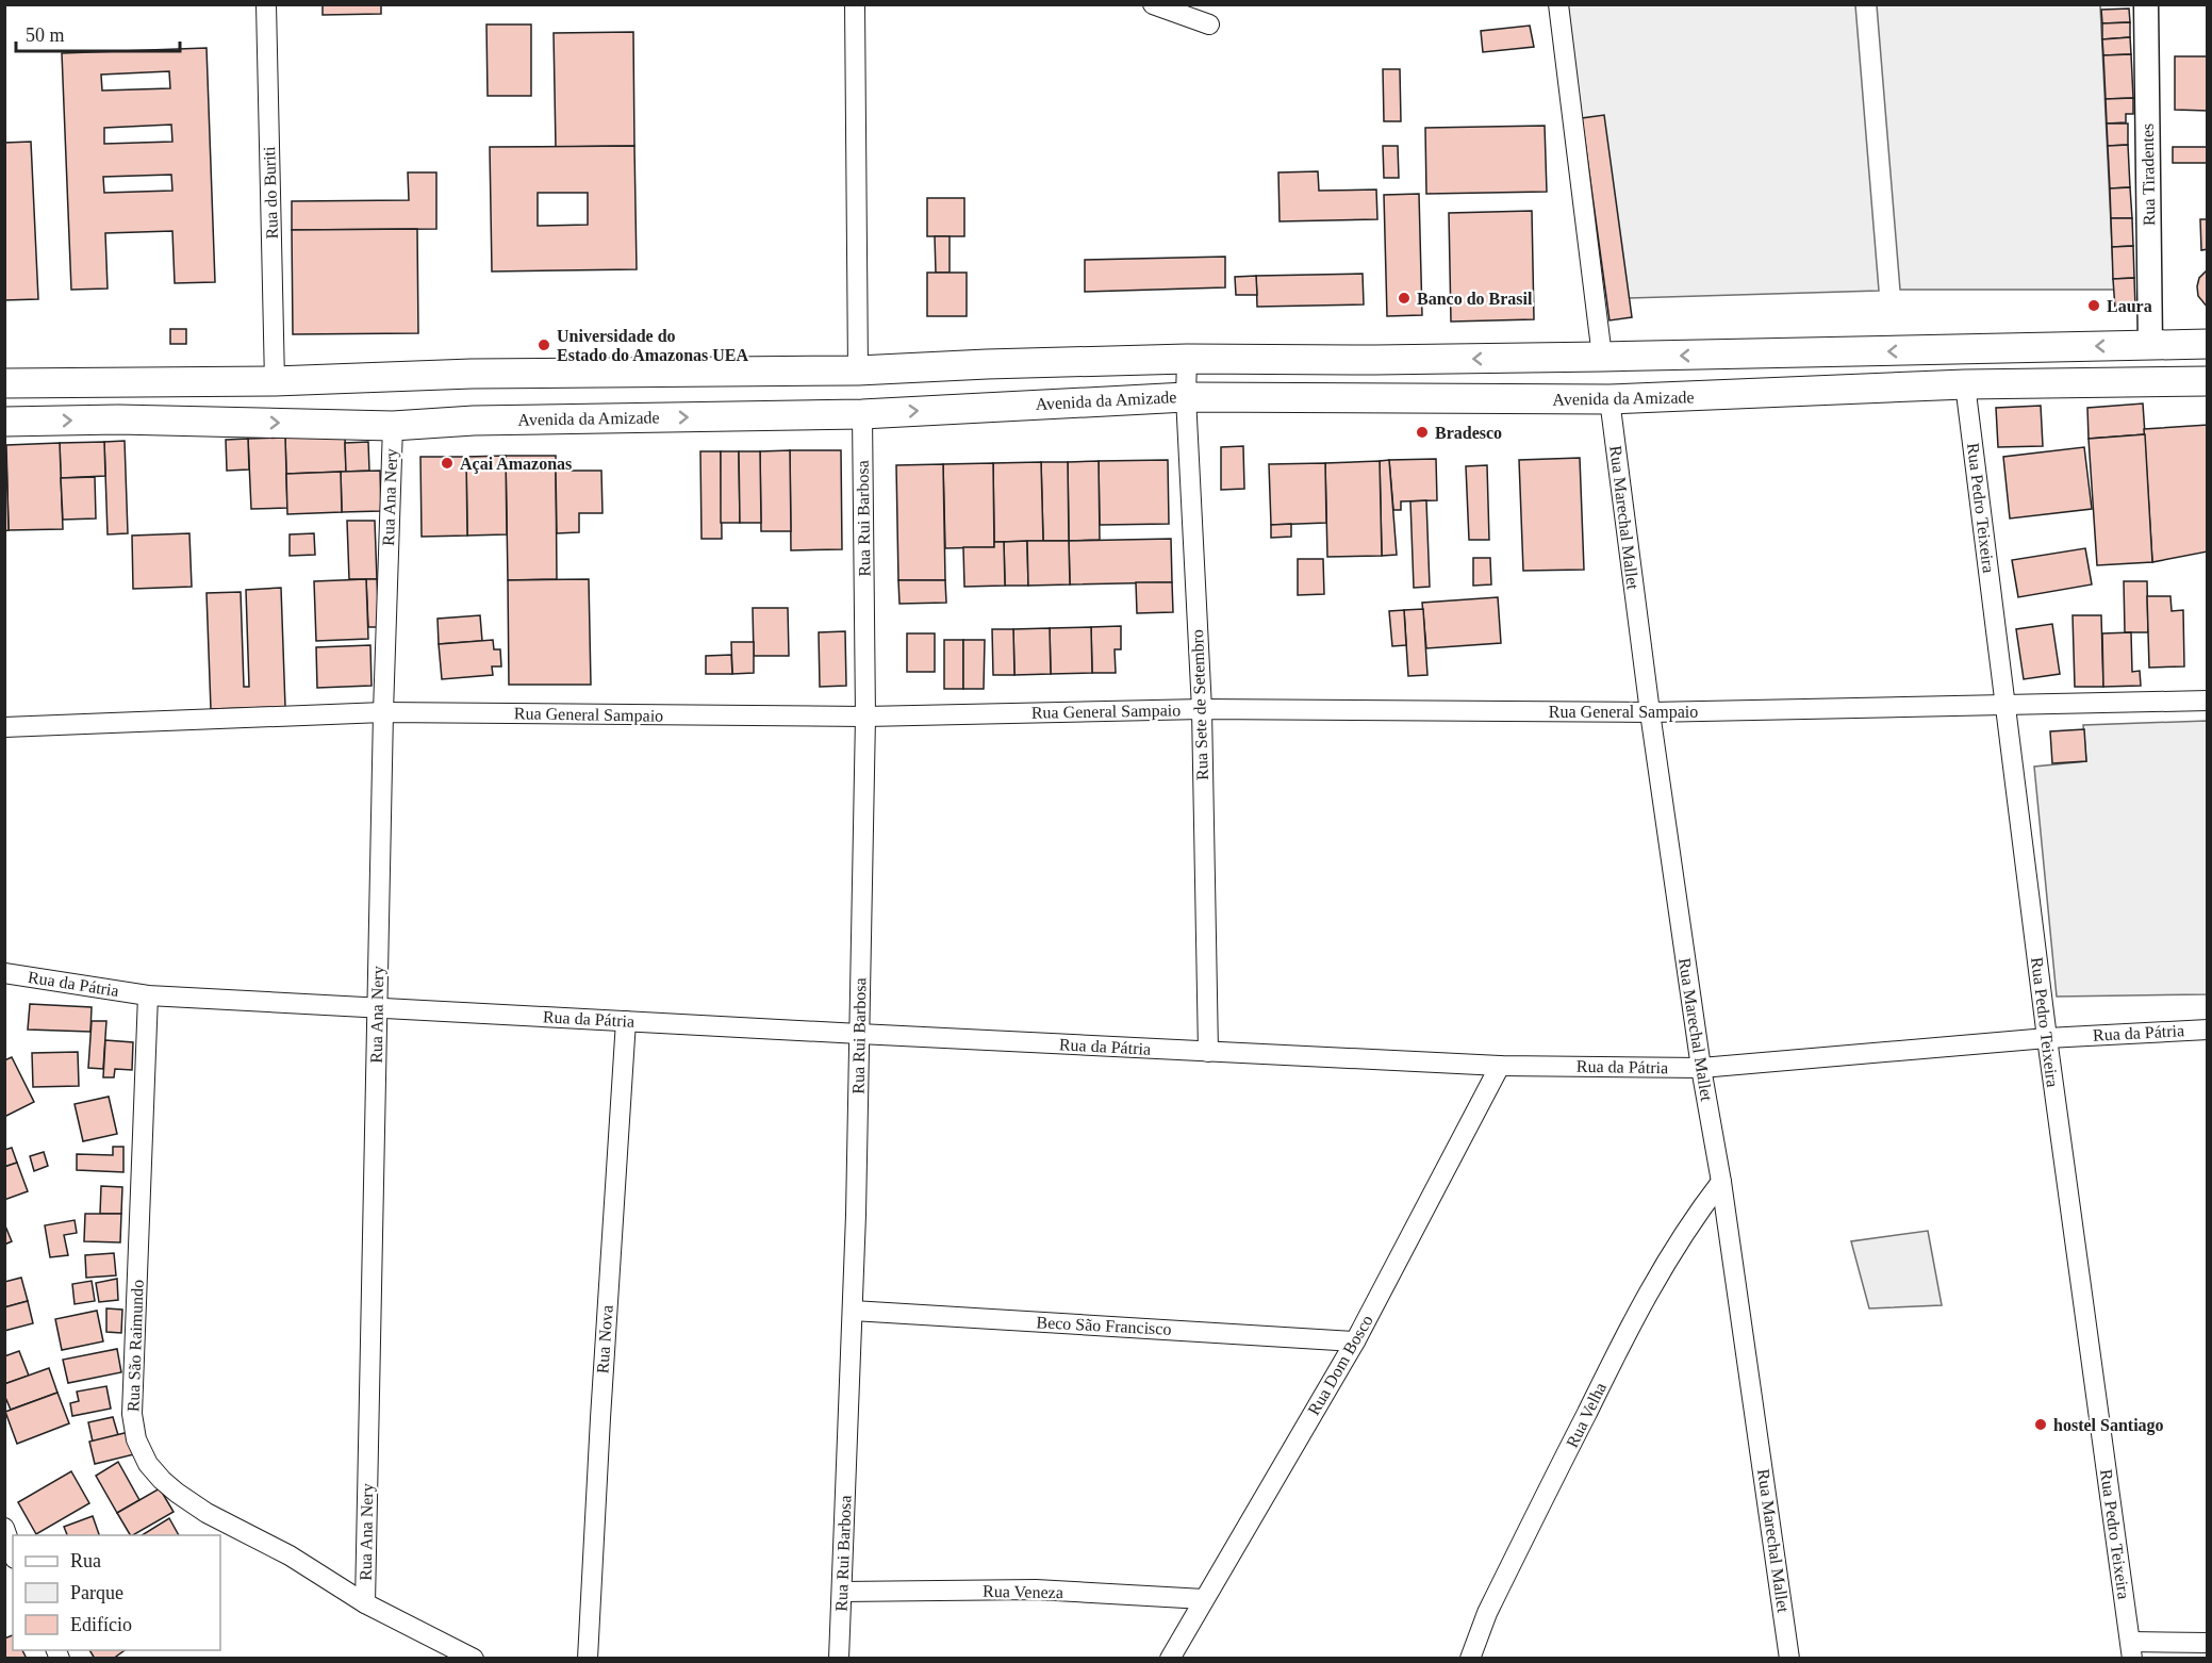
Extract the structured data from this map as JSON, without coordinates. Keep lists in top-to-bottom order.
{
  "streets": {
    "main road": ["Avenida da Amizade"],
    "street": [
      "Rua Tiradentes",
      "Rua do Buriti",
      "Rua Ana Nery",
      "Rua Pedro Teixeira",
      "Rua Marechal Mallet",
      "Rua Rui Barbosa",
      "Rua Sete de Setembro",
      "Rua General Sampaio",
      "Rua da Pátria",
      "Beco São Francisco",
      "Rua Nova",
      "Rua São Raimundo",
      "Rua Dom Bosco",
      "Rua Velha",
      "Rua Veneza"
    ]
  },
  "crossings": [
    ["Avenida da Amizade", "Rua Ana Nery"],
    ["Avenida da Amizade", "Rua Pedro Teixeira"],
    ["Avenida da Amizade", "Rua Marechal Mallet"],
    ["Avenida da Amizade", "Rua Rui Barbosa"],
    ["Avenida da Amizade", "Rua Sete de Setembro"],
    ["Rua Ana Nery", "Rua General Sampaio"],
    ["Rua Ana Nery", "Rua da Pátria"],
    ["Rua Ana Nery", "Rua São Raimundo"],
    ["Rua Pedro Teixeira", "Rua General Sampaio"],
    ["Rua Pedro Teixeira", "Rua da Pátria"],
    ["Rua Marechal Mallet", "Rua General Sampaio"],
    ["Rua Marechal Mallet", "Rua da Pátria"],
    ["Rua Marechal Mallet", "Rua Velha"],
    ["Rua Rui Barbosa", "Rua General Sampaio"],
    ["Rua Rui Barbosa", "Rua da Pátria"],
    ["Rua Rui Barbosa", "Beco São Francisco"],
    ["Rua Rui Barbosa", "Rua Veneza"],
    ["Rua Sete de Setembro", "Rua General Sampaio"],
    ["Rua Sete de Setembro", "Rua da Pátria"],
    ["Rua da Pátria", "Rua Nova"],
    ["Rua da Pátria", "Rua São Raimundo"],
    ["Rua da Pátria", "Rua Dom Bosco"],
    ["Beco São Francisco", "Rua Dom Bosco"],
    ["Rua Dom Bosco", "Rua Veneza"]
  ],
  "places": [
    "Banco do Brasil",
    "Laura",
    "Universidade do Estado do Amazonas UEA",
    "Bradesco",
    "Açai Amazonas",
    "hostel Santiago"
  ],
  "legend": ["Rua", "Parque", "Edifício"],
  "scale_bar": "50 m"
}
